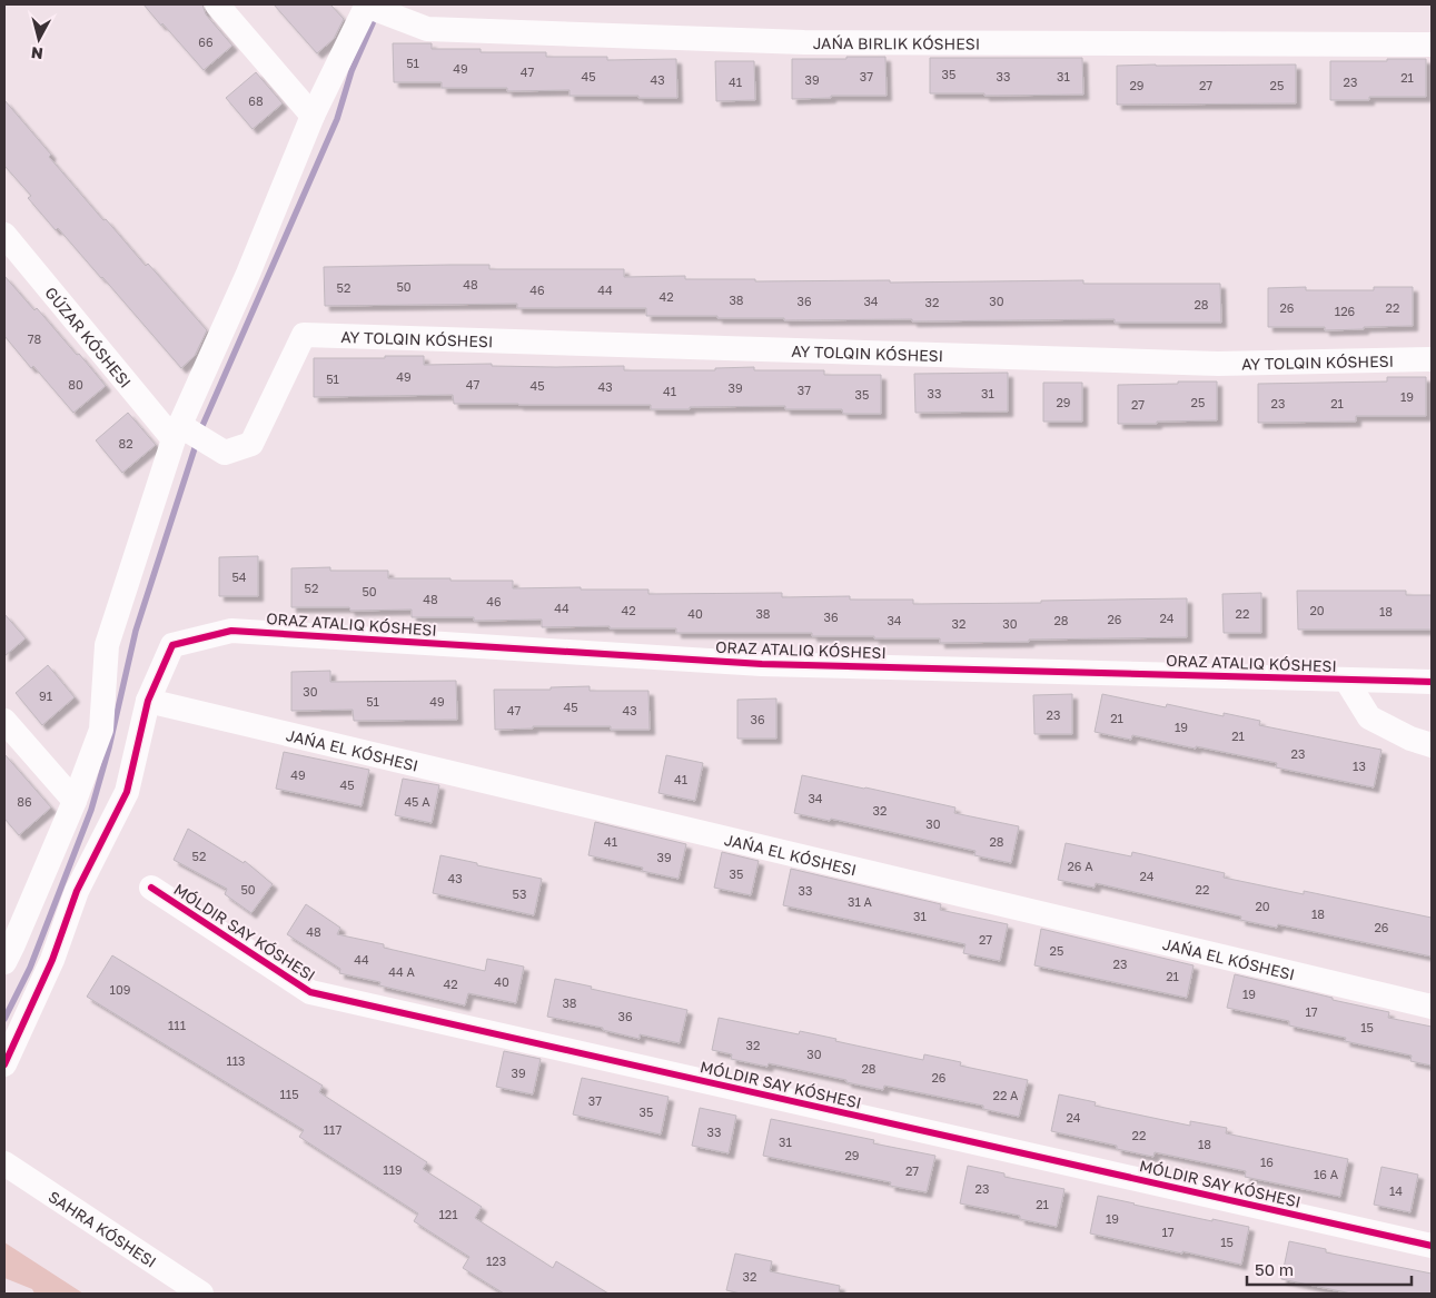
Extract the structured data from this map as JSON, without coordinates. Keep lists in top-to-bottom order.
{
  "streets": {
    "street": [
      "JAŃA BIRLIK KÓSHESI",
      "GÚZAR KÓSHESI",
      "JAŃA EL KÓSHESI",
      "MÓLDIR SAY KÓSHESI",
      "SAHRA KÓSHESI"
    ],
    "cycle path": ["ORAZ ATALIQ KÓSHESI"]
  },
  "house_numbers": [
    "66",
    "51",
    "49",
    "47",
    "35",
    "45",
    "37",
    "33",
    "31",
    "21",
    "43",
    "39",
    "41",
    "23",
    "29",
    "27",
    "25",
    "68",
    "48",
    "50",
    "52",
    "46",
    "44",
    "42",
    "38",
    "36",
    "34",
    "30",
    "32",
    "28",
    "26",
    "22",
    "126",
    "78",
    "49",
    "51",
    "80",
    "47",
    "45",
    "43",
    "39",
    "37",
    "41",
    "33",
    "31",
    "35",
    "19",
    "29",
    "25",
    "23",
    "21",
    "27",
    "82",
    "54",
    "52",
    "50",
    "48",
    "46",
    "44",
    "42",
    "20",
    "18",
    "40",
    "38",
    "22",
    "36",
    "24",
    "26",
    "34",
    "28",
    "32",
    "30",
    "30",
    "91",
    "51",
    "49",
    "45",
    "47",
    "43",
    "23",
    "21",
    "36",
    "19",
    "21",
    "23",
    "13",
    "49",
    "41",
    "45",
    "34",
    "86",
    "45 А",
    "32",
    "30",
    "41",
    "28",
    "52",
    "39",
    "26 А",
    "35",
    "24",
    "43",
    "50",
    "22",
    "33",
    "53",
    "31 А",
    "20",
    "18",
    "31",
    "26",
    "48",
    "27",
    "25",
    "44",
    "23",
    "44 А",
    "21",
    "40",
    "42",
    "109",
    "19",
    "38",
    "17",
    "36",
    "111",
    "15",
    "32",
    "30",
    "113",
    "28",
    "39",
    "26",
    "115",
    "22 А",
    "37",
    "35",
    "24",
    "117",
    "33",
    "22",
    "31",
    "18",
    "29",
    "16",
    "119",
    "27",
    "16 А",
    "23",
    "14",
    "21",
    "121",
    "19",
    "17",
    "15",
    "123",
    "32"
  ],
  "scale_bar": "50 m",
  "north": "bottom"
}
